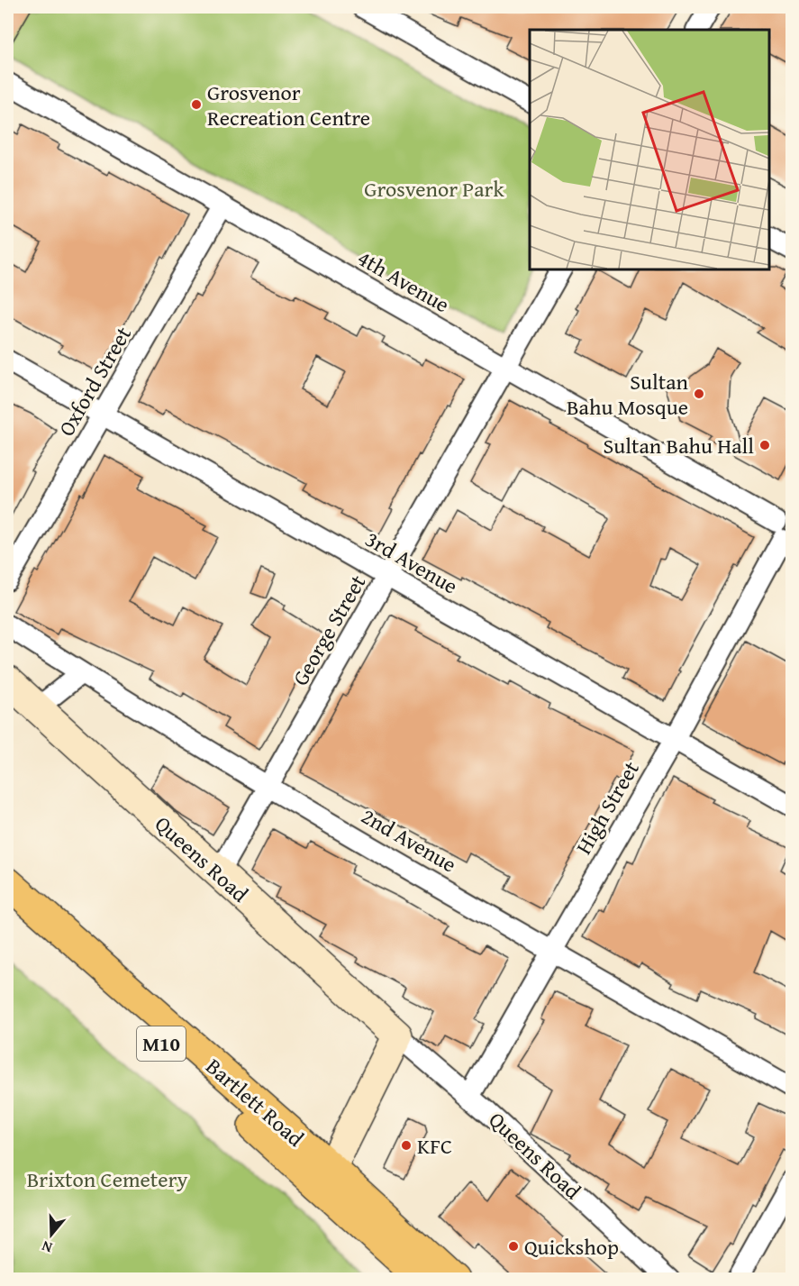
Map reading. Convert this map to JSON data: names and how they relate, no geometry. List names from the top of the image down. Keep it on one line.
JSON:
{"streets":{"main road":["Queens Road","M10","Bartlett Road"],"street":["4th Avenue","Oxford Street","3rd Avenue","George Street","High Street","2nd Avenue"]},"crossings":[["4th Avenue","Oxford Street"],["4th Avenue","George Street"],["4th Avenue","High Street"],["Oxford Street","3rd Avenue"],["3rd Avenue","George Street"],["3rd Avenue","High Street"],["George Street","2nd Avenue"],["George Street","Queens Road"],["High Street","2nd Avenue"],["High Street","Queens Road"]],"parks":["Grosvenor Park","Brixton Cemetery"],"places":["Grosvenor Recreation Centre","Sultan Bahu Mosque","Sultan Bahu Hall","KFC","Quickshop"],"north":"bottom"}
